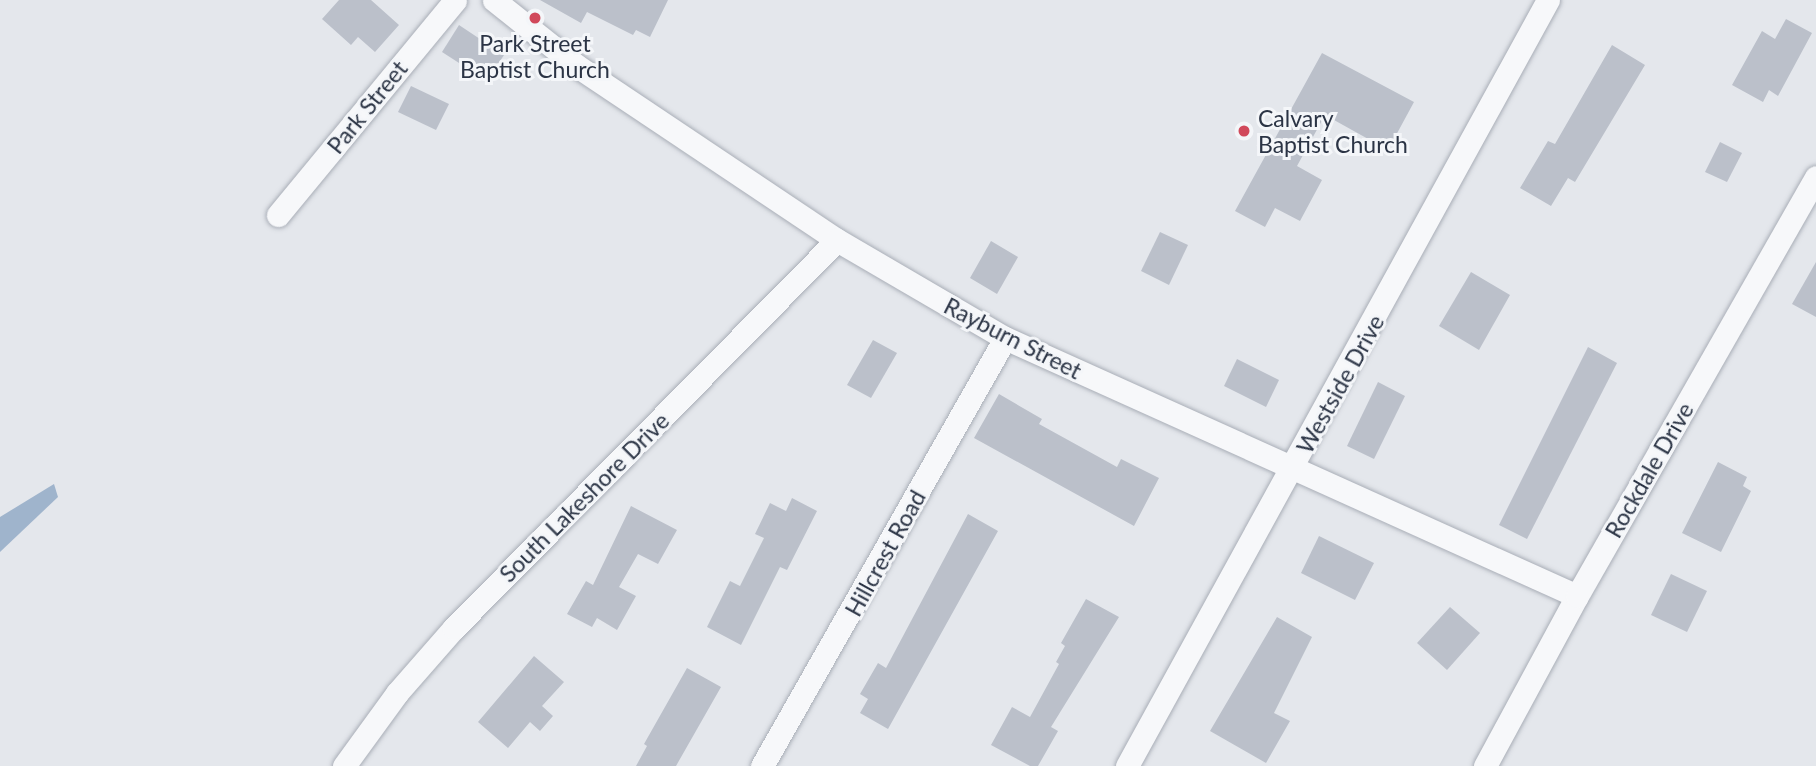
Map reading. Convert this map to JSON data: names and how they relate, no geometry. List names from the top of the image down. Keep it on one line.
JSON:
{"streets":{"street":["Park Street","Rayburn Street","Westside Drive","Rockdale Drive","South Lakeshore Drive","Hillcrest Road"]},"crossings":[["Rayburn Street","Westside Drive"],["Rayburn Street","Rockdale Drive"],["Rayburn Street","South Lakeshore Drive"],["Rayburn Street","Hillcrest Road"]],"places":["Park Street Baptist Church","Calvary Baptist Church"]}
